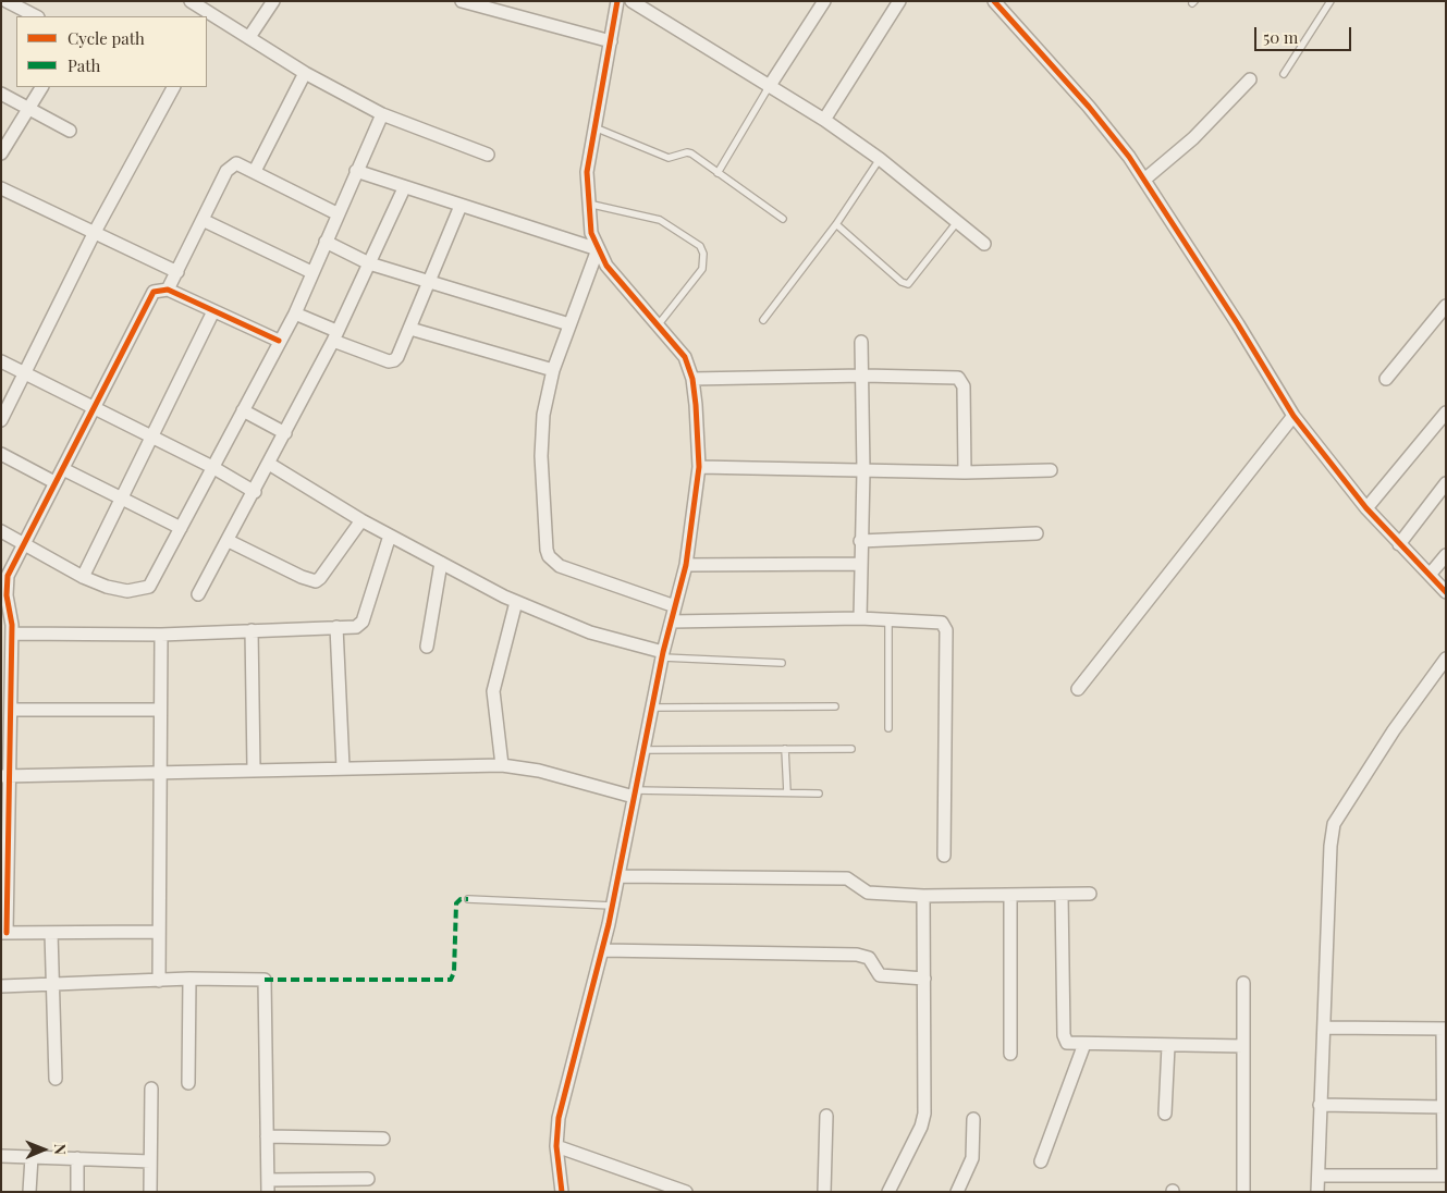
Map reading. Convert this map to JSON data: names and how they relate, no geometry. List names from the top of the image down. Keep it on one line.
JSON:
{"legend":["Cycle path","Path"],"scale_bar":"50 m","north":"right"}
